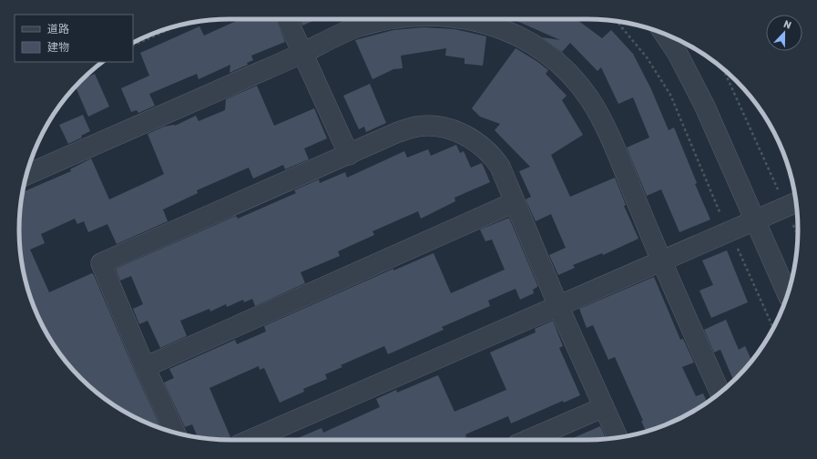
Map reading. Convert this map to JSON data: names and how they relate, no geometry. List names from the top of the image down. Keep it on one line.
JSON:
{"legend":["道路","建物"],"north":"top"}
